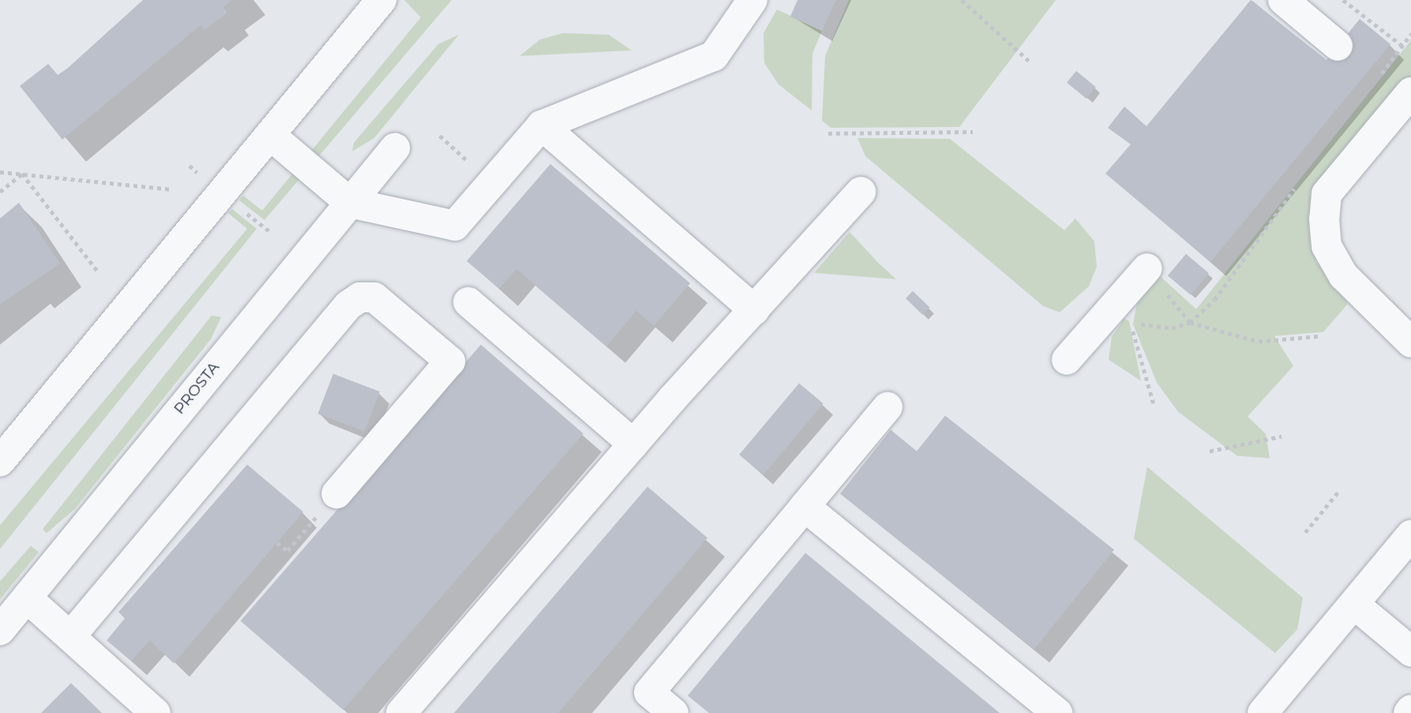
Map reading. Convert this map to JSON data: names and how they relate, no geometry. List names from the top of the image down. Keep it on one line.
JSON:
{"streets":{"street":["PROSTA"]}}
